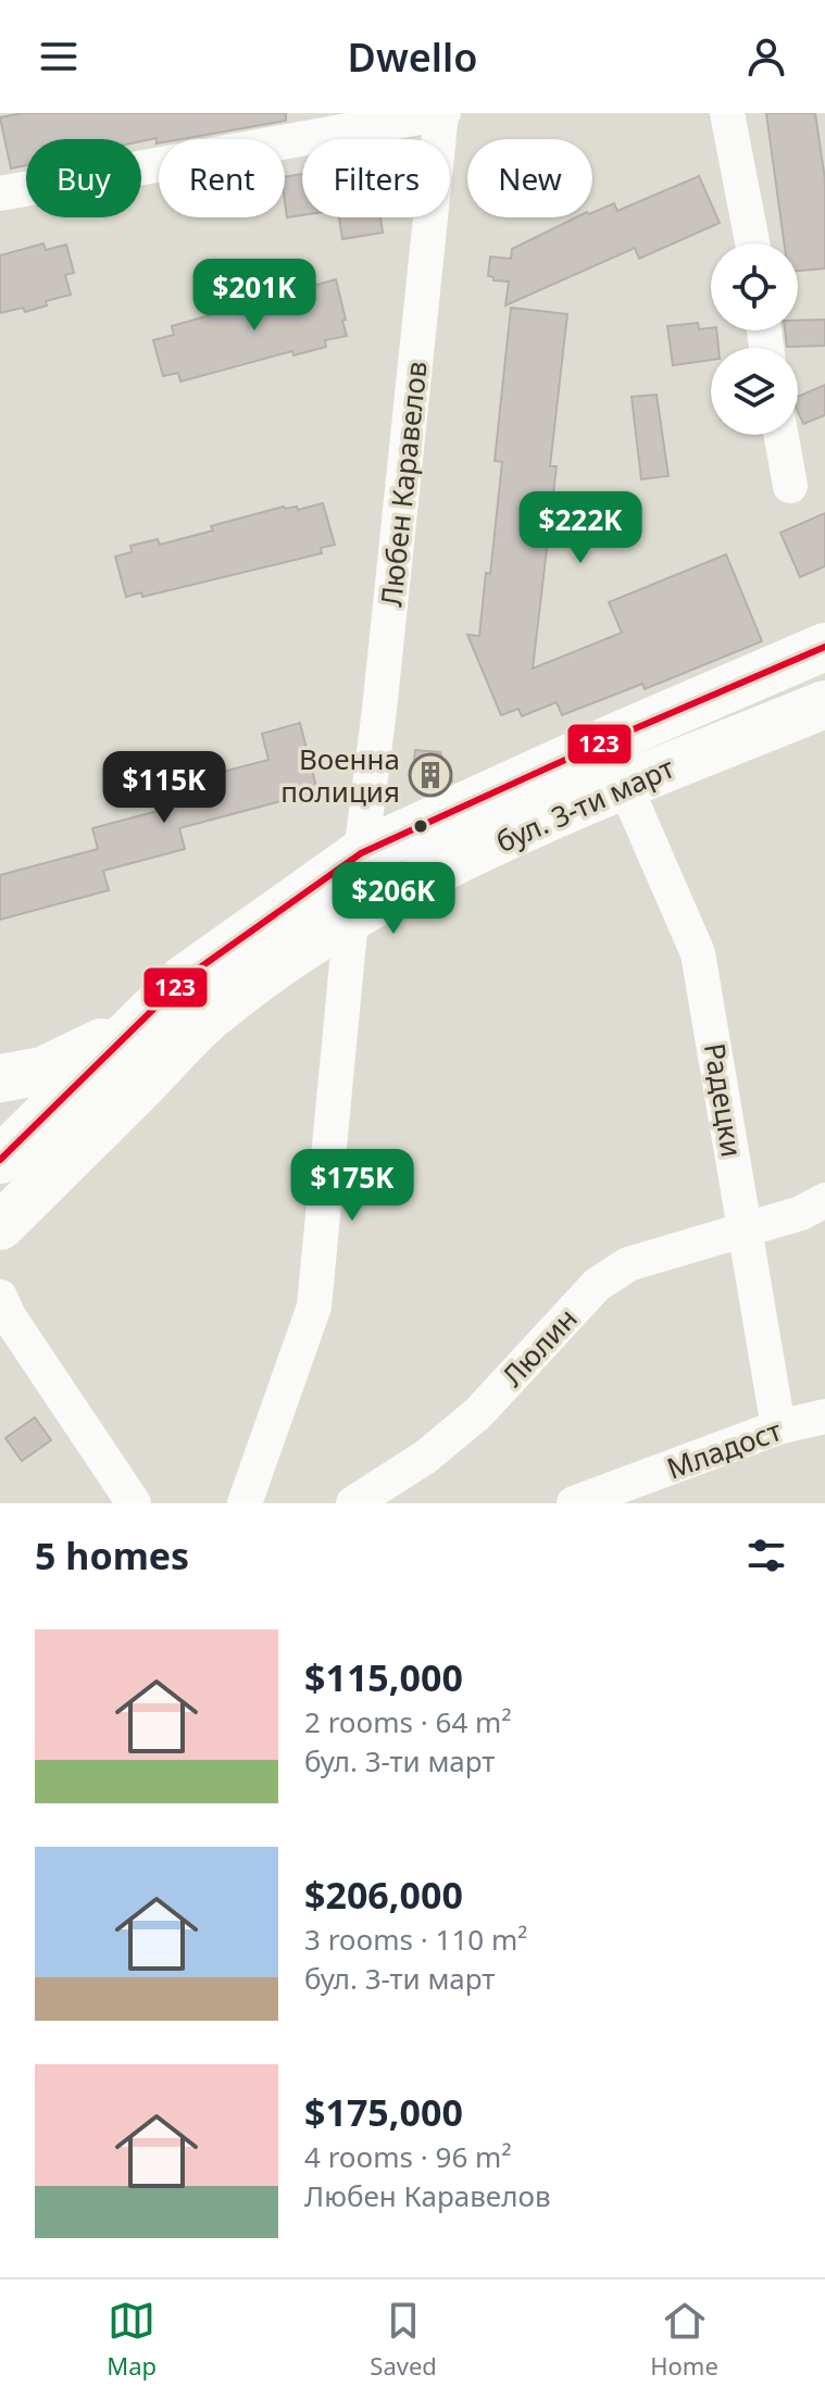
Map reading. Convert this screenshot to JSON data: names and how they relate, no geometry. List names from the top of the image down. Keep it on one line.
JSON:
{"streets":{"main road":["бул. 3-ти март"],"street":["Любен Каравелов","Радецки","Люлин","Младост"]},"crossings":[["бул. 3-ти март","Радецки"],["Радецки","Люлин"],["Радецки","Младост"]],"places":{"building":["Военна полиция"]},"lines":["transit line 123"],"page":{"header":"Dwello","chip":["Buy","Rent","Filters","New"],"price":["$201K","$222K","$115K","$206K","$175K"],"heading":"5 homes","list":[{"name":"$115,000","note":"2 rooms · 64 m² · бул. 3-ти март"},{"name":"$206,000","note":"3 rooms · 110 m² · бул. 3-ти март"},{"name":"$175,000","note":"4 rooms · 96 m² · Любен Каравелов"}],"tabs":["Map","Saved","Home"]}}
